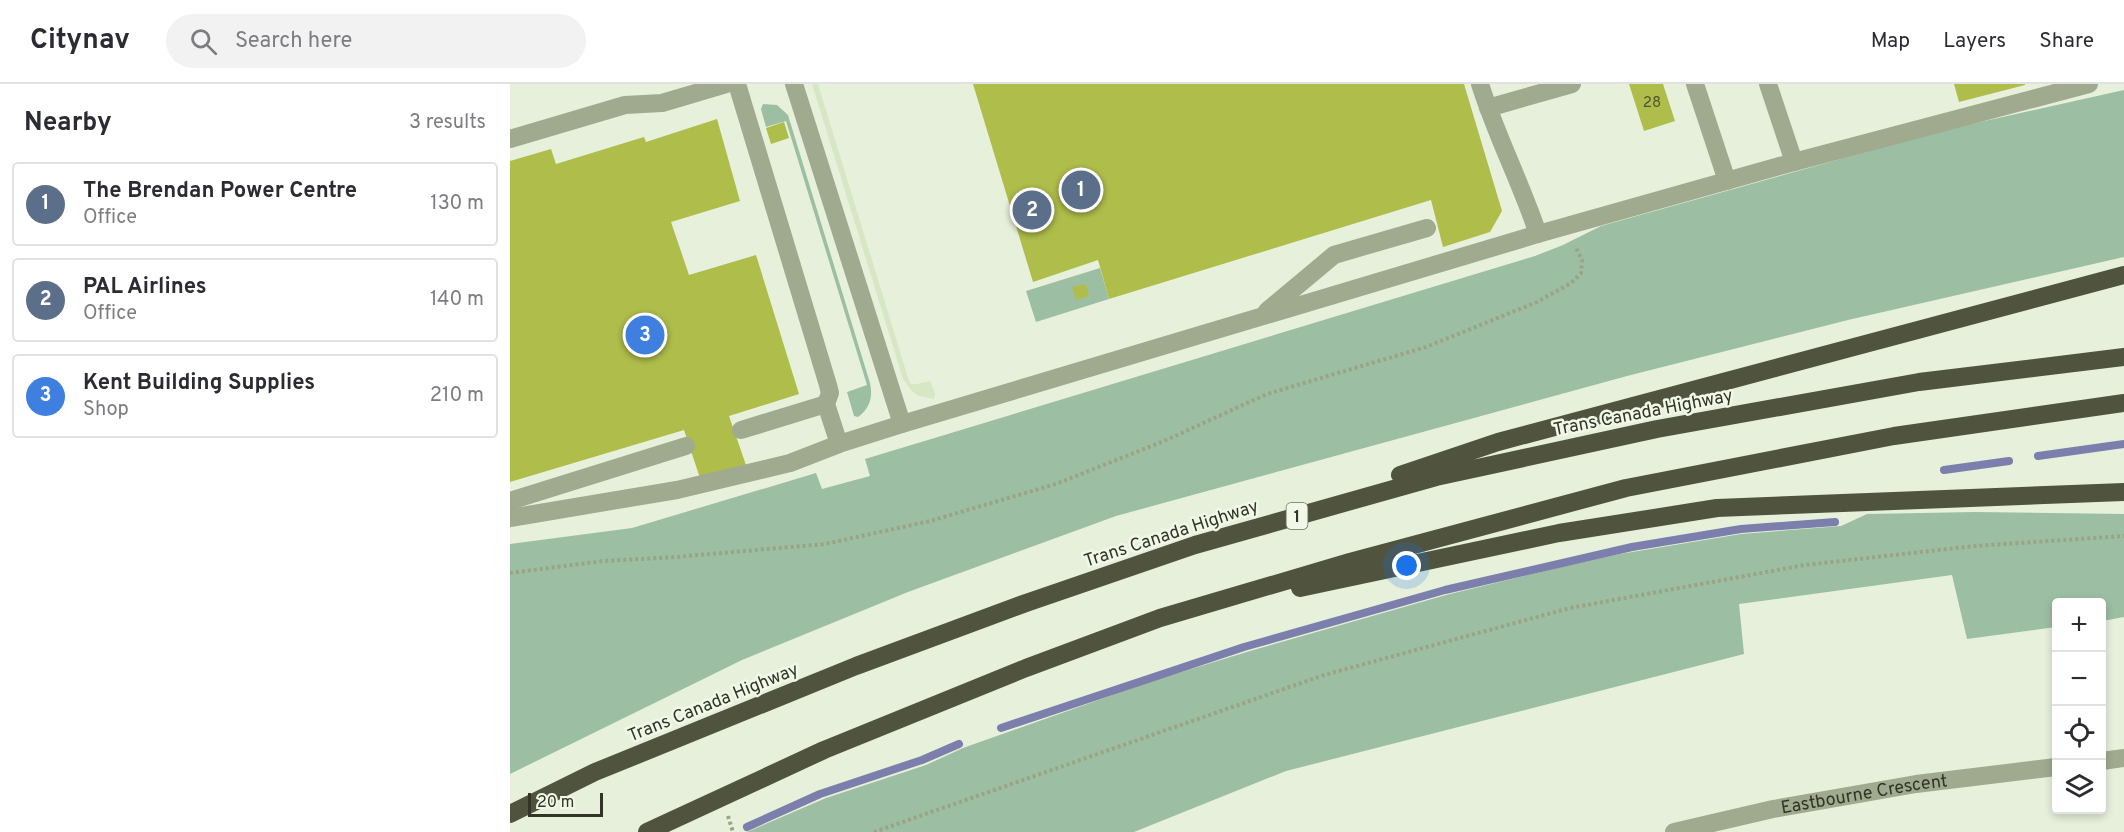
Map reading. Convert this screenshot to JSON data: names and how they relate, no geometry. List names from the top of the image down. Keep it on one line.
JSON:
{"streets":{"highway":["Trans Canada Highway","1"],"street":["Eastbourne Crescent"]},"house_numbers":["28"],"scale_bar":"20 m","page":{"header":"Citynav","search":"Search here","nav":["Map","Layers","Share"],"heading":["Nearby","3 results"],"list":[{"mark":"1","name":"The Brendan Power Centre","note":"Office","value":"130 m"},{"mark":"2","name":"PAL Airlines","note":"Office","value":"140 m"},{"mark":"3","name":"Kent Building Supplies","note":"Shop","value":"210 m"}],"pins":["1","2","3"],"map_buttons":["+","−"],"scale":"20 m"}}
